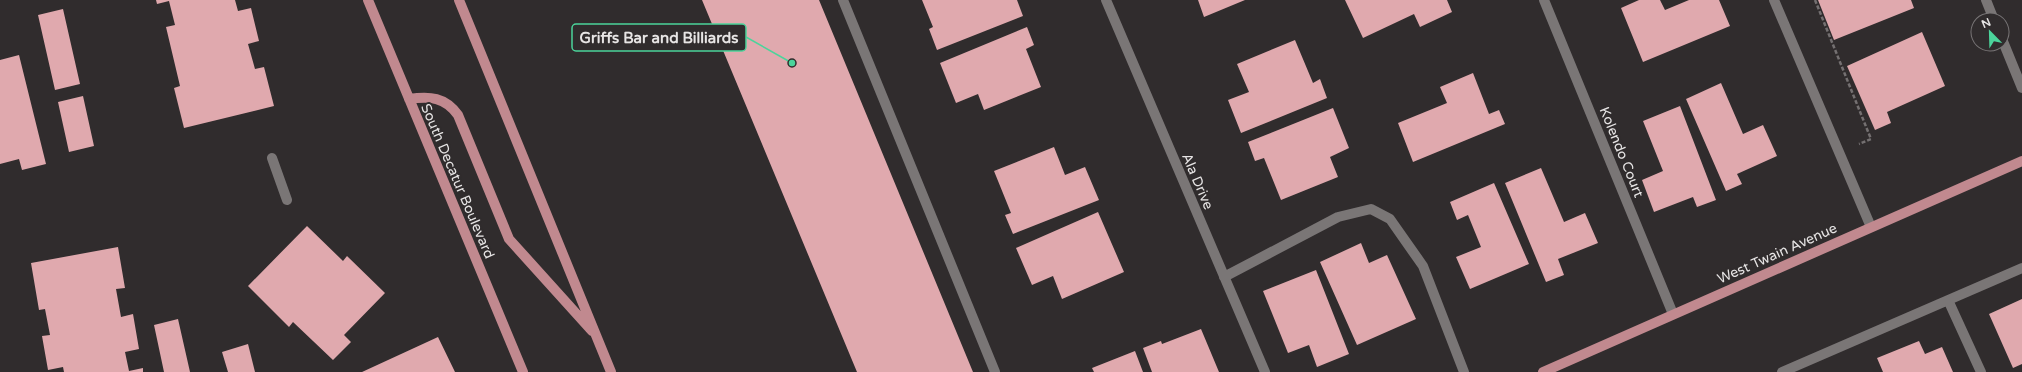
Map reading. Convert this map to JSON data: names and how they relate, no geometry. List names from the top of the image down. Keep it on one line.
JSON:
{"streets":{"main road":["South Decatur Boulevard","West Twain Avenue"],"street":["Kolendo Court","Ala Drive"]},"crossings":[["Kolendo Court","West Twain Avenue"]],"places":["Griffs Bar and Billiards"],"north":"top left"}
